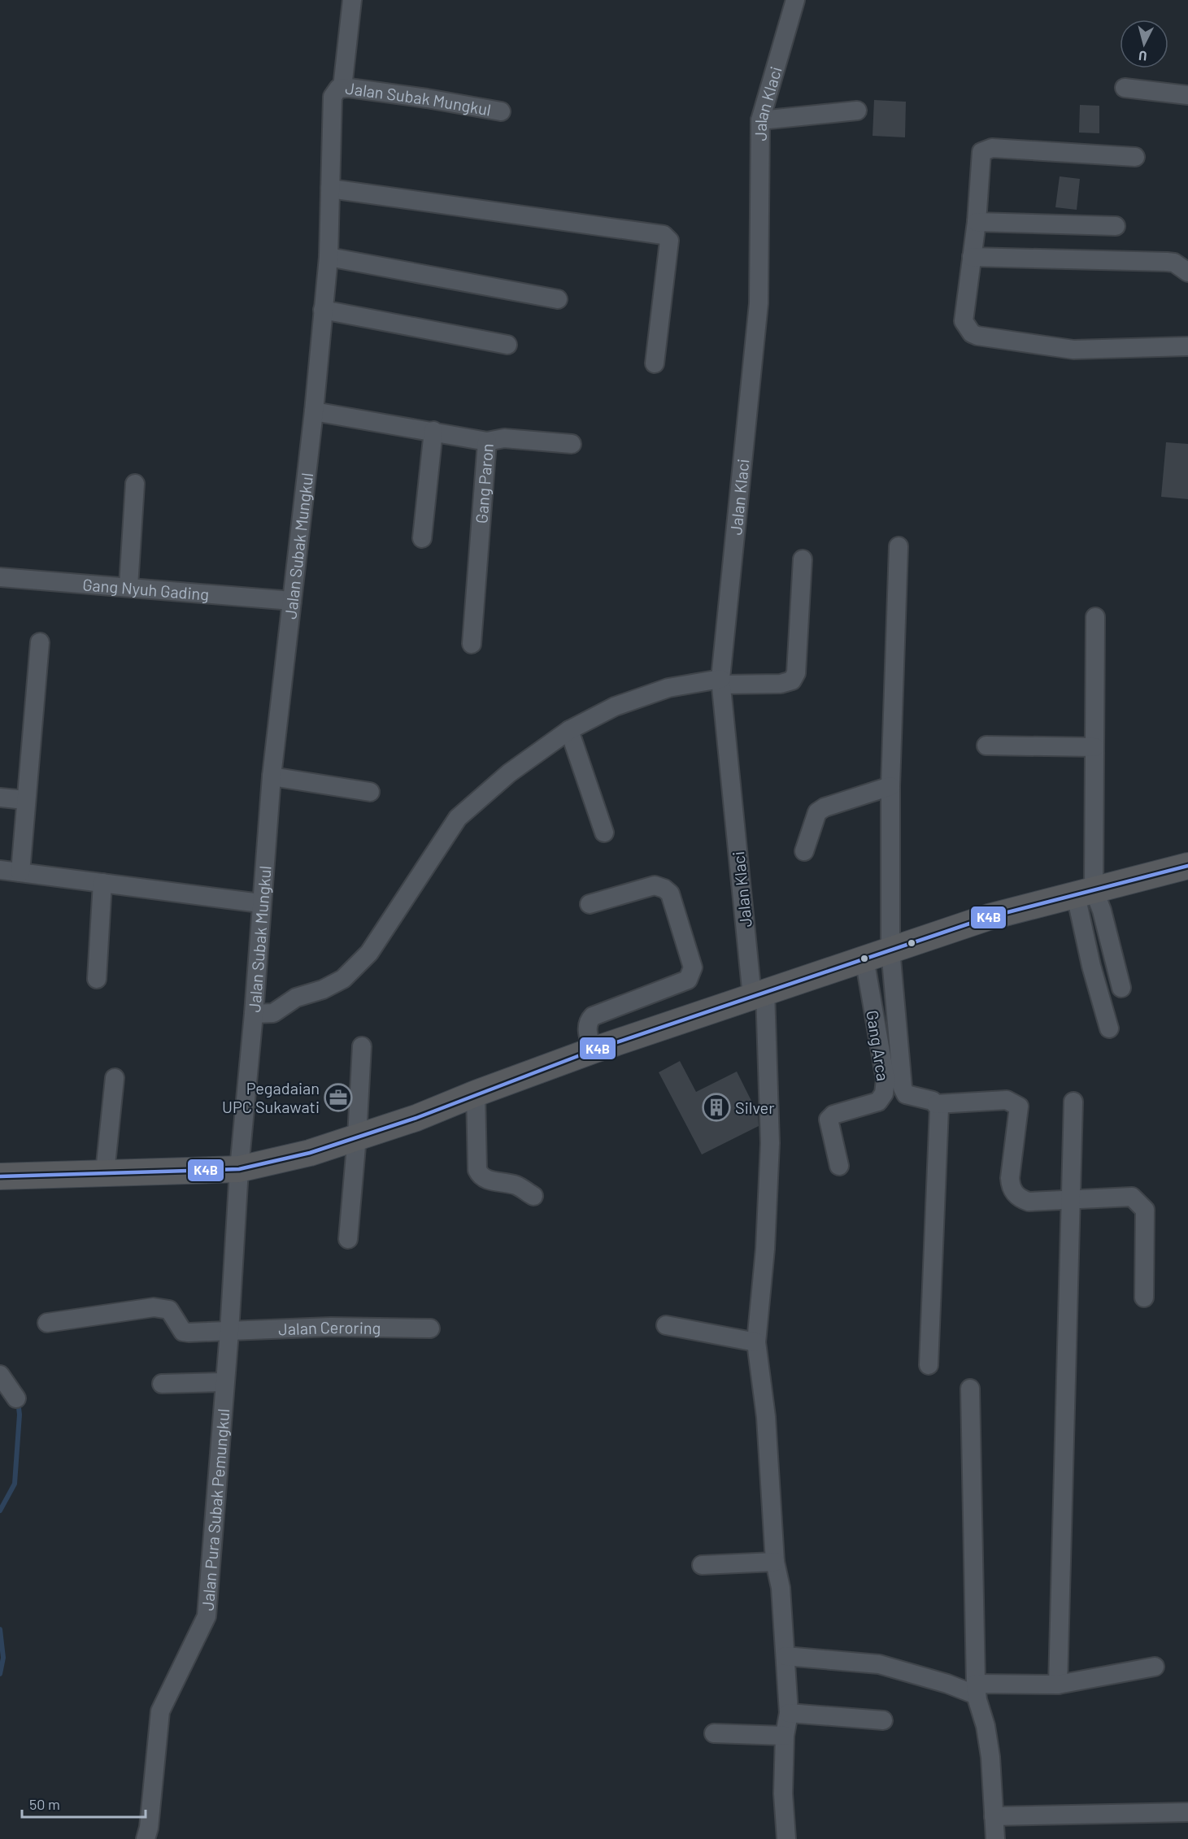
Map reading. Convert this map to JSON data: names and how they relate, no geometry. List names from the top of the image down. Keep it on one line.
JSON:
{"streets":{"street":["Jalan Subak Mungkul","Jalan Klaci","Gang Paron","Gang Nyuh Gading","Gang Arca","Jalan Ceroring","Jalan Pura Subak Pemungkul"]},"crossings":[["Jalan Subak Mungkul","Gang Paron"],["Jalan Subak Mungkul","Gang Nyuh Gading"],["Jalan Subak Mungkul","Jalan Pura Subak Pemungkul"],["Jalan Ceroring","Jalan Pura Subak Pemungkul"]],"places":{"office":["Pegadaian UPC Sukawati"],"building":["Silver"]},"lines":["transit line K4B"],"scale_bar":"50 m","north":"bottom"}
